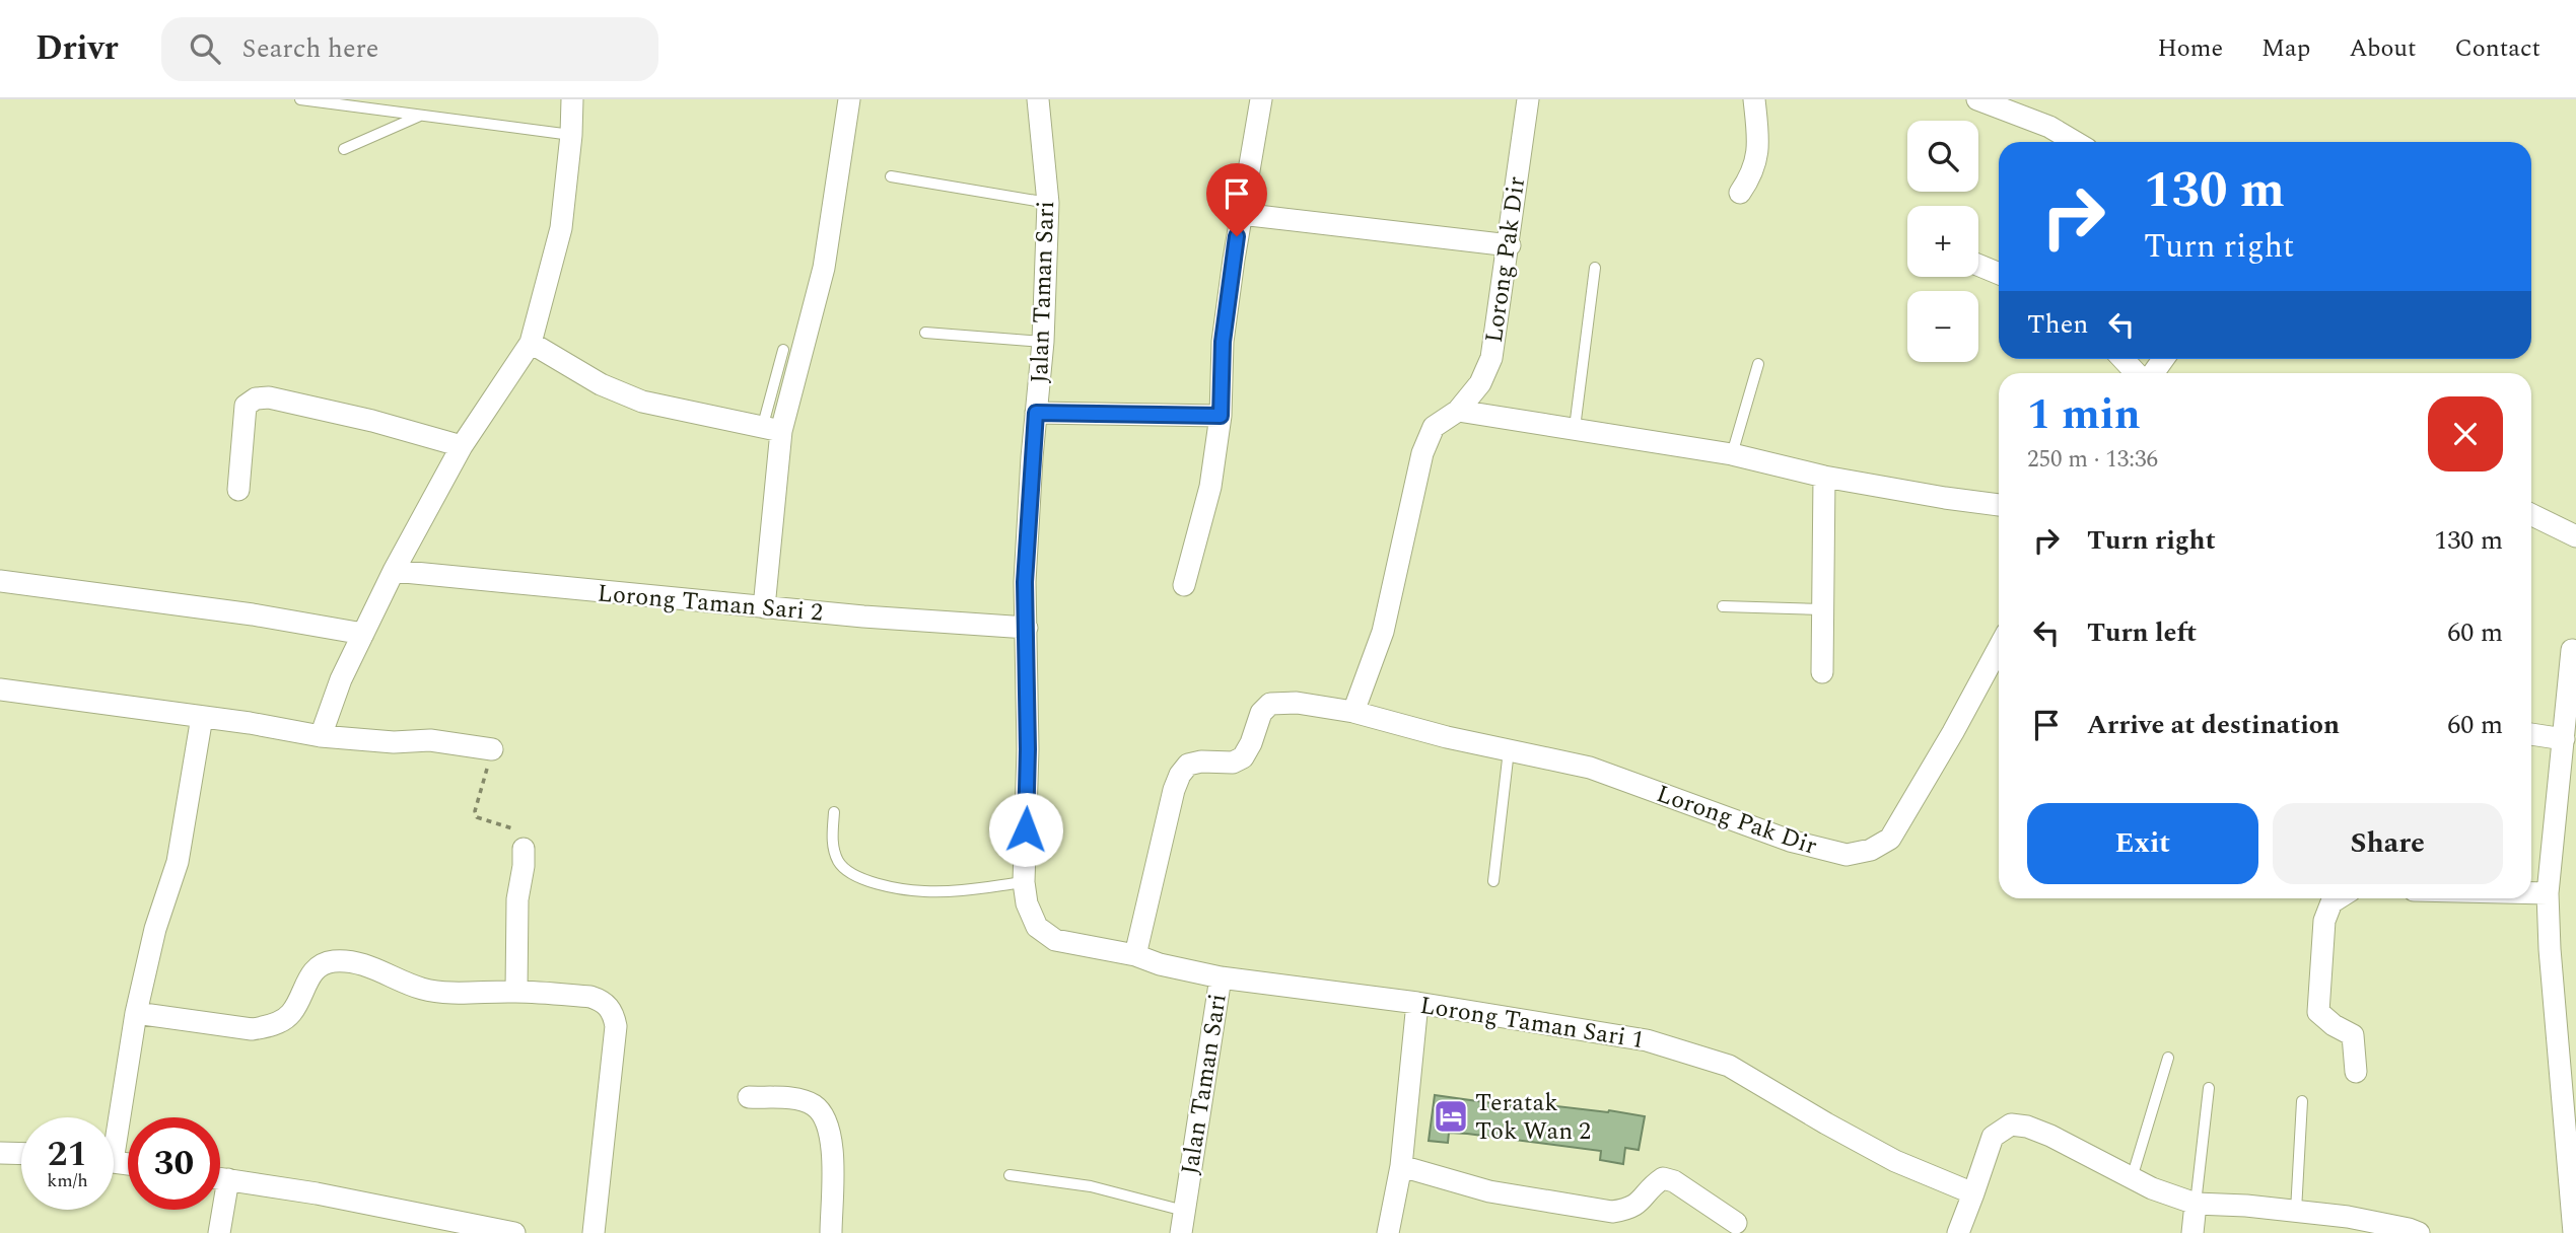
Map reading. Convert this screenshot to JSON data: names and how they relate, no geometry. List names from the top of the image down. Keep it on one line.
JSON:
{"streets":{"street":["Lorong Pak Dir","Jalan Taman Sari","Lorong Taman Sari 2","Lorong Taman Sari 1"]},"crossings":[["Lorong Pak Dir","Jalan Taman Sari"],["Jalan Taman Sari","Lorong Taman Sari 2"],["Jalan Taman Sari","Lorong Taman Sari 1"]],"places":{"hotel":["Teratak Tok Wan 2"]},"page":{"header":"Drivr","search":"Search here","nav":["Home","Map","About","Contact"],"map_buttons":["+","−"],"turn":["130 m","Turn right"],"then":"Then","heading":["1 min","250 m · 13:36"],"list":[{"name":"Turn right","value":"130 m"},{"name":"Turn left","value":"60 m"},{"name":"Arrive at destination","value":"60 m"}],"buttons":["Exit","Share"],"speed":"21 km/h","limit":"30"}}
